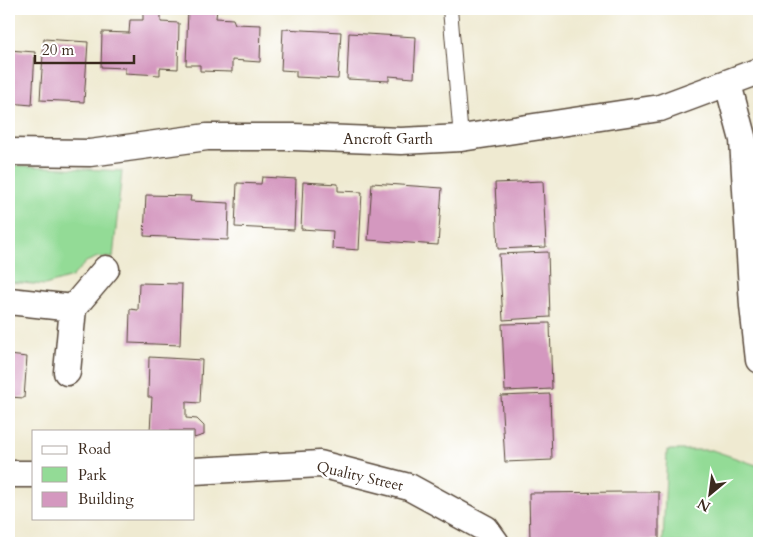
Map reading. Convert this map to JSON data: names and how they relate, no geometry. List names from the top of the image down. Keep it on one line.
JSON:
{"streets":{"street":["Ancroft Garth","Quality Street"]},"legend":["Road","Park","Building"],"scale_bar":"20 m","north":"bottom left"}
